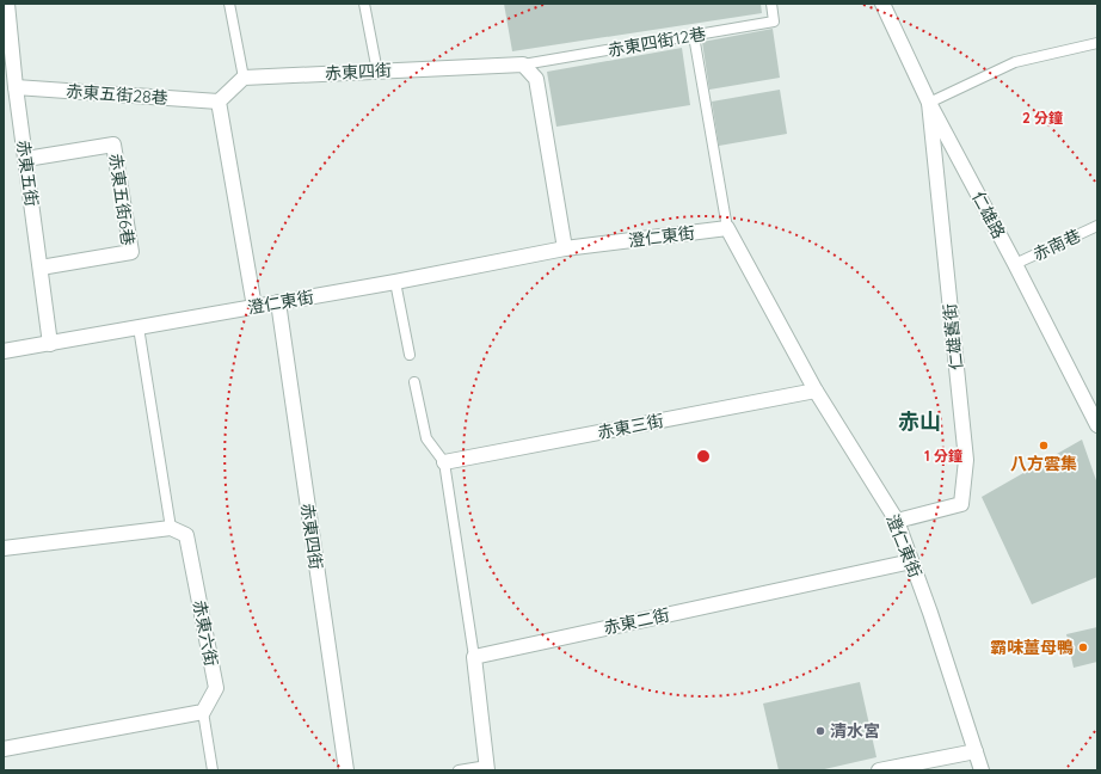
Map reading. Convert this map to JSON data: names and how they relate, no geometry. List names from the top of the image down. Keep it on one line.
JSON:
{"streets":{"street":["赤東四街","赤東五街28巷","赤東五街","赤東五街6巷","仁雄路","澄仁東街","仁雄舊街","赤東三街","赤東二街","赤東六街"],"lane":["赤東四街12巷","赤南巷"]},"crossings":[["赤東四街12巷","赤東四街"],["赤東四街","澄仁東街"],["赤東五街28巷","赤東五街"],["赤東五街","赤東五街6巷"],["赤東五街","澄仁東街"],["仁雄路","赤南巷"],["仁雄路","仁雄舊街"],["澄仁東街","仁雄舊街"],["澄仁東街","赤東三街"],["澄仁東街","赤東二街"]],"districts":["赤山"],"places":["八方雲集","霸味薑母鴨","清水宮"],"rings":["2 分鐘","1 分鐘"]}
